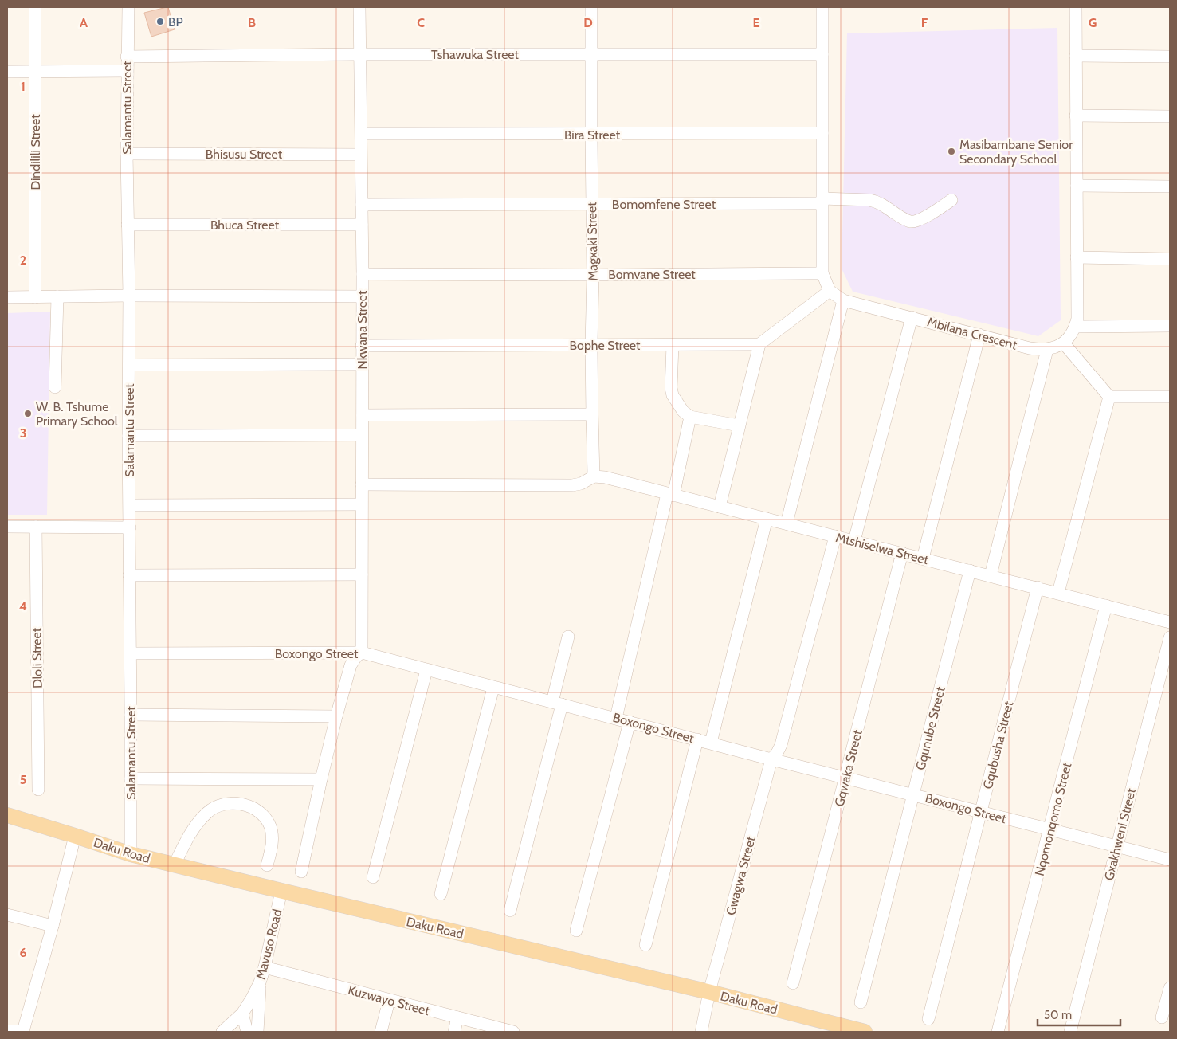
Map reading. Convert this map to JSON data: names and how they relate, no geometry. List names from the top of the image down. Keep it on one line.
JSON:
{"streets":{"main road":["Daku Road"],"street":["Tshawuka Street","Salamantu Street","Bira Street","Dindilili Street","Bhisusu Street","Bomomfene Street","Bhuca Street","Magxaki Street","Bomvane Street","Nkwana Street","Mbilana Crescent","Bophe Street","Mtshiselwa Street","Boxongo Street","Dloli Street","Gqunube Street","Gqubusha Street","Gqwaka Street","Nqomonqomo Street","Gxakhweni Street","Gwagwa Street","Mavuso Road","Kuzwayo Street"]},"crossings":[["Tshawuka Street","Salamantu Street"],["Tshawuka Street","Magxaki Street"],["Tshawuka Street","Nkwana Street"],["Salamantu Street","Bhisusu Street"],["Salamantu Street","Bhuca Street"],["Salamantu Street","Boxongo Street"],["Salamantu Street","Daku Road"],["Bira Street","Magxaki Street"],["Bira Street","Nkwana Street"],["Bhisusu Street","Nkwana Street"],["Bomomfene Street","Magxaki Street"],["Bomomfene Street","Nkwana Street"],["Bhuca Street","Nkwana Street"],["Magxaki Street","Bomvane Street"],["Magxaki Street","Bophe Street"],["Magxaki Street","Mtshiselwa Street"],["Bomvane Street","Nkwana Street"],["Nkwana Street","Bophe Street"],["Nkwana Street","Boxongo Street"],["Mtshiselwa Street","Gqunube Street"],["Mtshiselwa Street","Gqubusha Street"],["Mtshiselwa Street","Gqwaka Street"],["Mtshiselwa Street","Nqomonqomo Street"],["Mtshiselwa Street","Gwagwa Street"],["Boxongo Street","Gqunube Street"],["Boxongo Street","Gqubusha Street"],["Boxongo Street","Gqwaka Street"],["Boxongo Street","Nqomonqomo Street"],["Boxongo Street","Gxakhweni Street"],["Boxongo Street","Gwagwa Street"],["Daku Road","Gwagwa Street"],["Daku Road","Mavuso Road"],["Mavuso Road","Kuzwayo Street"]],"places":["BP","Masibambane Senior Secondary School","W. B. Tshume Primary School"],"scale_bar":"50 m","grid":{"columns":["A","B","C","D","E","F","G"],"rows":["1","2","3","4","5","6"]}}
